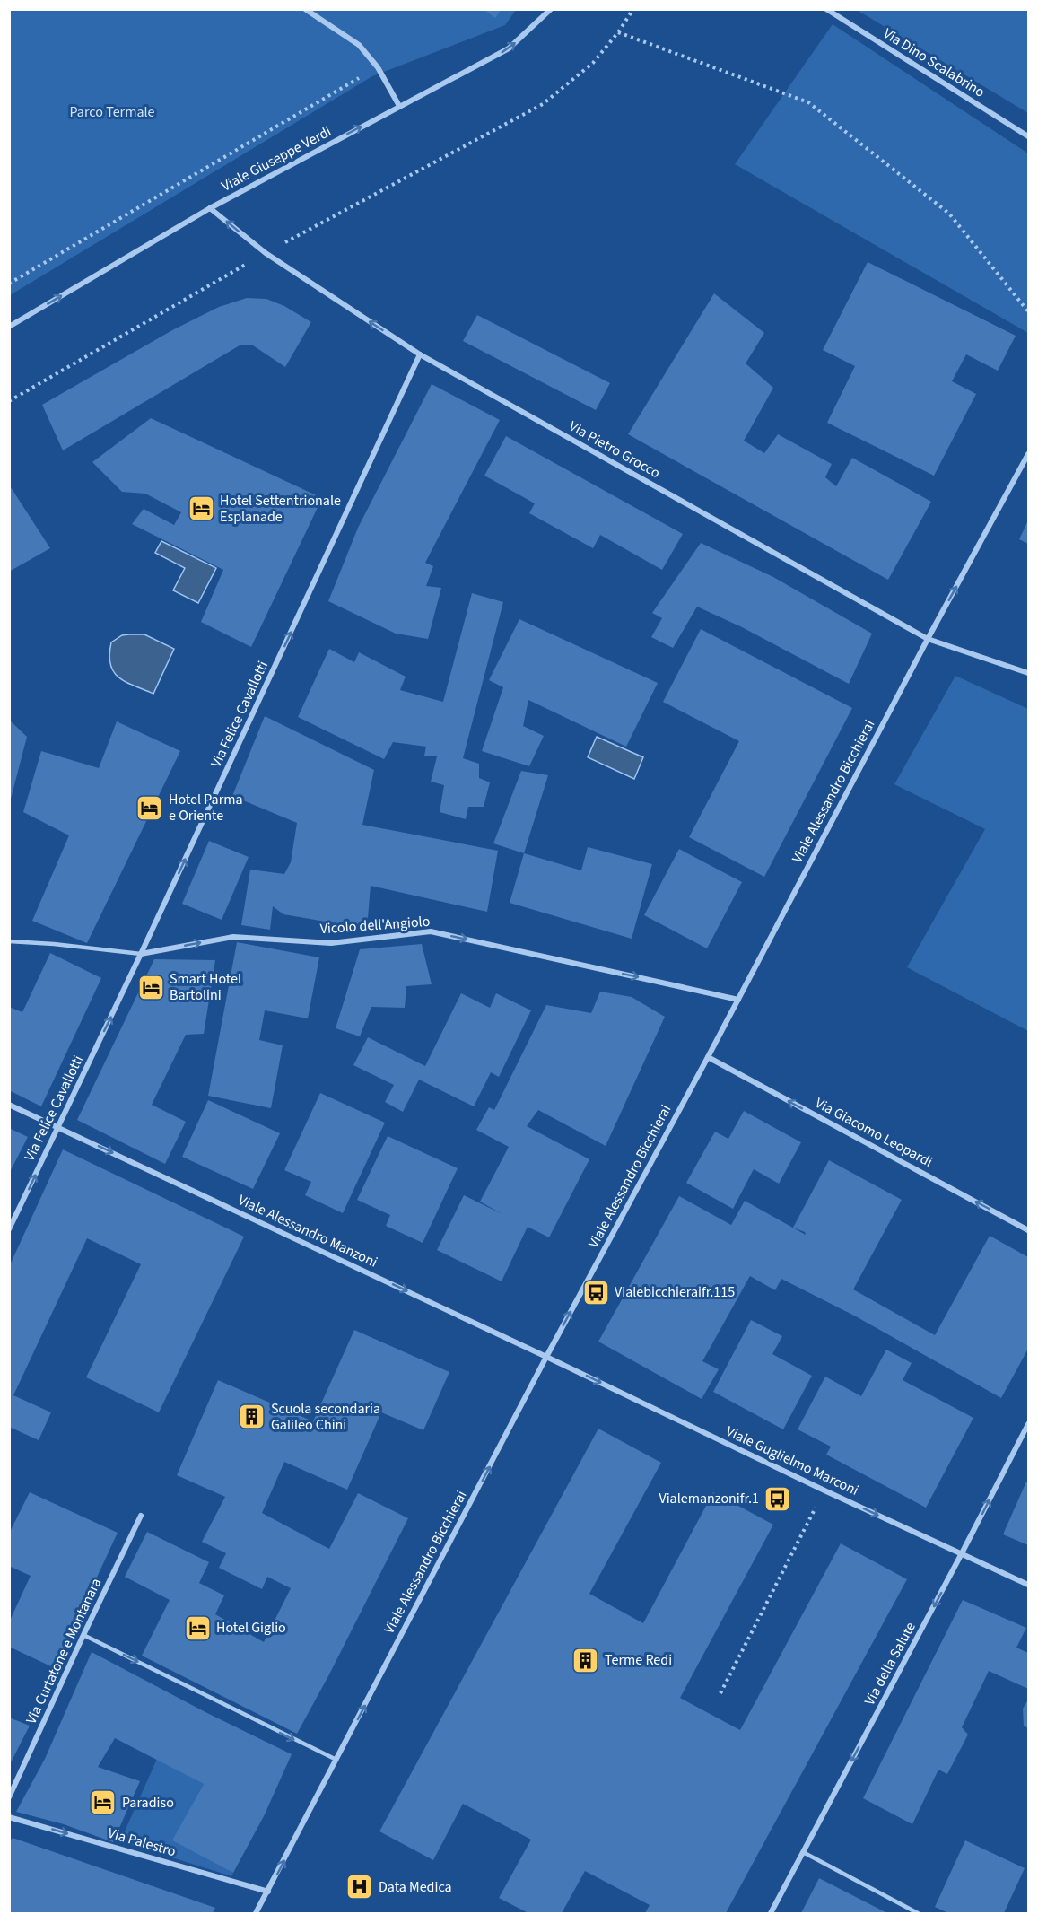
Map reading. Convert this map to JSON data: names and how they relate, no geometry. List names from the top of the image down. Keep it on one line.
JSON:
{"streets":{"street":["Via Dino Scalabrino","Viale Giuseppe Verdi","Via Pietro Grocco","Via Felice Cavallotti","Viale Alessandro Bicchierai","Vicolo dell'Angiolo","Via Giacomo Leopardi","Viale Alessandro Manzoni","Viale Guglielmo Marconi","Via Curtatone e Montanara","Via della Salute","Via Palestro"]},"crossings":[["Viale Giuseppe Verdi","Via Pietro Grocco"],["Via Pietro Grocco","Via Felice Cavallotti"],["Via Pietro Grocco","Viale Alessandro Bicchierai"],["Via Felice Cavallotti","Vicolo dell'Angiolo"],["Via Felice Cavallotti","Viale Alessandro Manzoni"],["Viale Alessandro Bicchierai","Vicolo dell'Angiolo"],["Viale Alessandro Bicchierai","Via Giacomo Leopardi"],["Viale Alessandro Bicchierai","Viale Alessandro Manzoni"],["Viale Alessandro Bicchierai","Viale Guglielmo Marconi"],["Viale Alessandro Bicchierai","Via Palestro"],["Viale Alessandro Manzoni","Viale Guglielmo Marconi"],["Viale Guglielmo Marconi","Via della Salute"]],"one_way":["Viale Giuseppe Verdi","Via Felice Cavallotti","Viale Alessandro Bicchierai","Vicolo dell'Angiolo","Via Giacomo Leopardi","Viale Alessandro Manzoni","Viale Guglielmo Marconi","Via Palestro"],"parks":["Parco Termale"],"places":{"hotel":["Hotel Settentrionale Esplanade","Hotel Parma e Oriente","Smart Hotel Bartolini","Hotel Giglio","Paradiso"],"bus stop":["Vialebicchieraifr.115","Vialemanzonifr.1"],"building":["Scuola secondaria Galileo Chini","Terme Redi"],"hospital":["Data Medica"]}}
